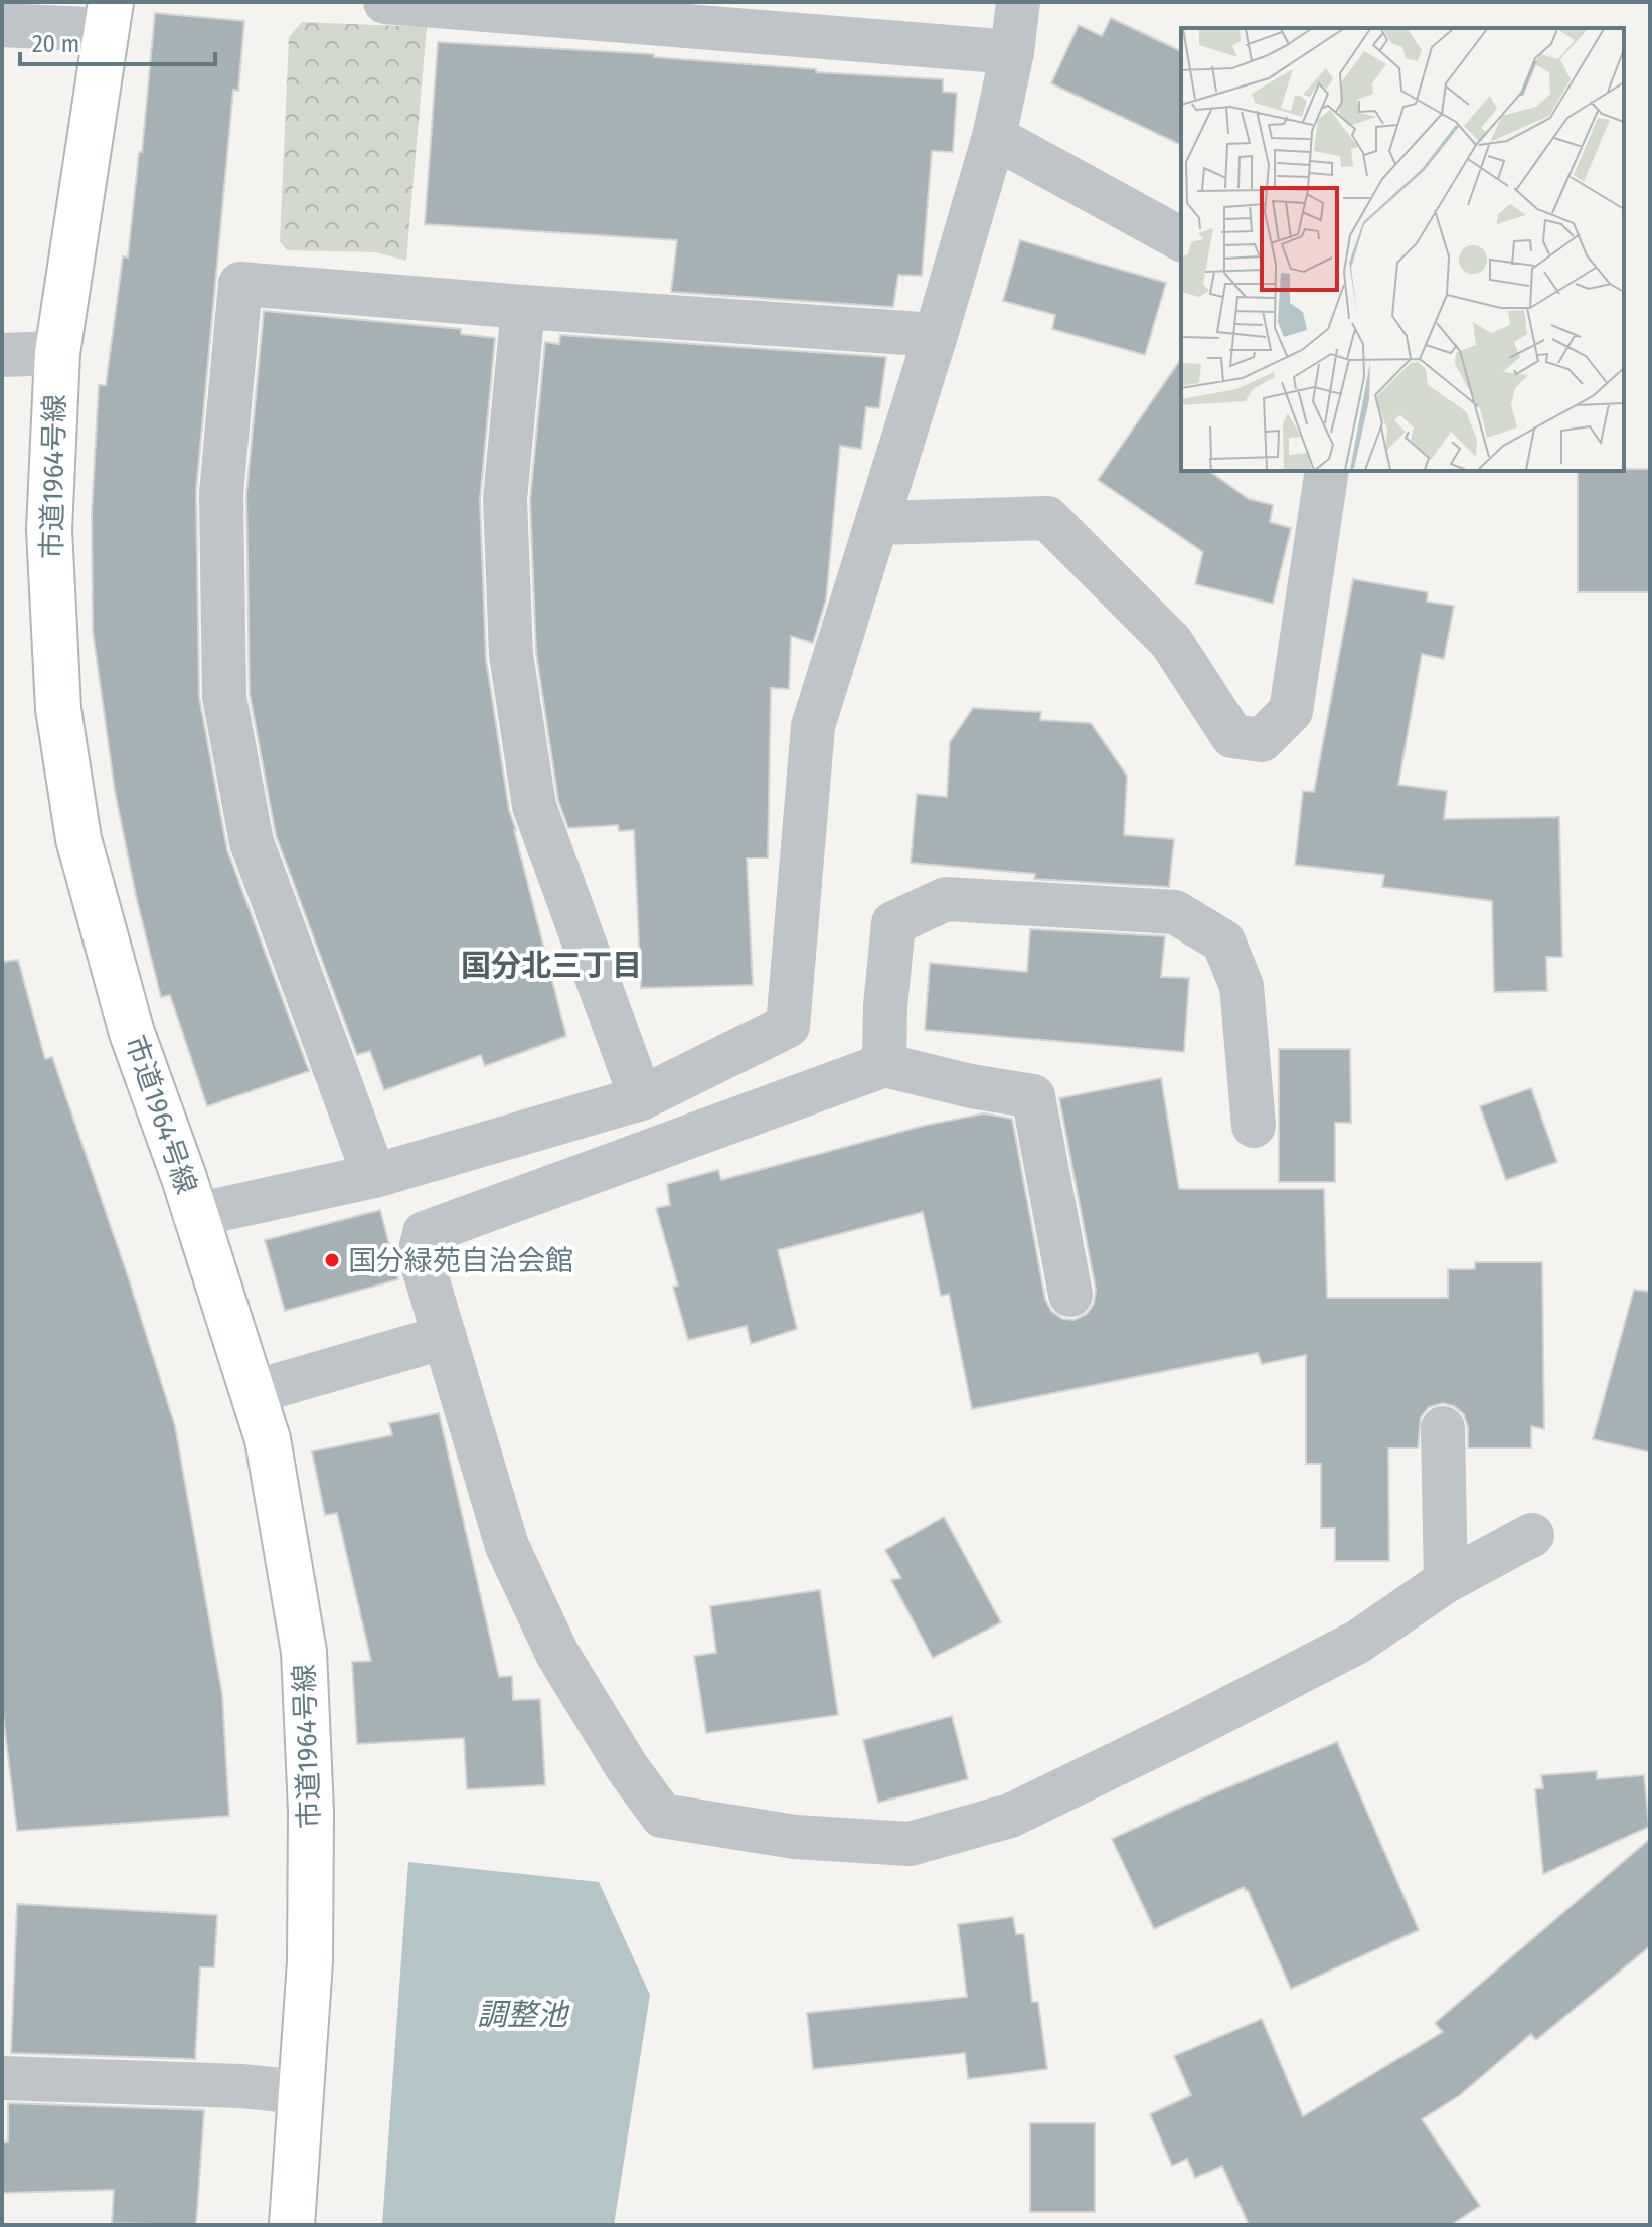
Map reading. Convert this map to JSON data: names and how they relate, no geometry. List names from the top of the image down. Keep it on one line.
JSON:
{"streets":{"street":["市道1964号線"]},"districts":["国分北三丁目"],"water":["調整池"],"places":["国分緑苑自治会館"],"scale_bar":"20 m"}
